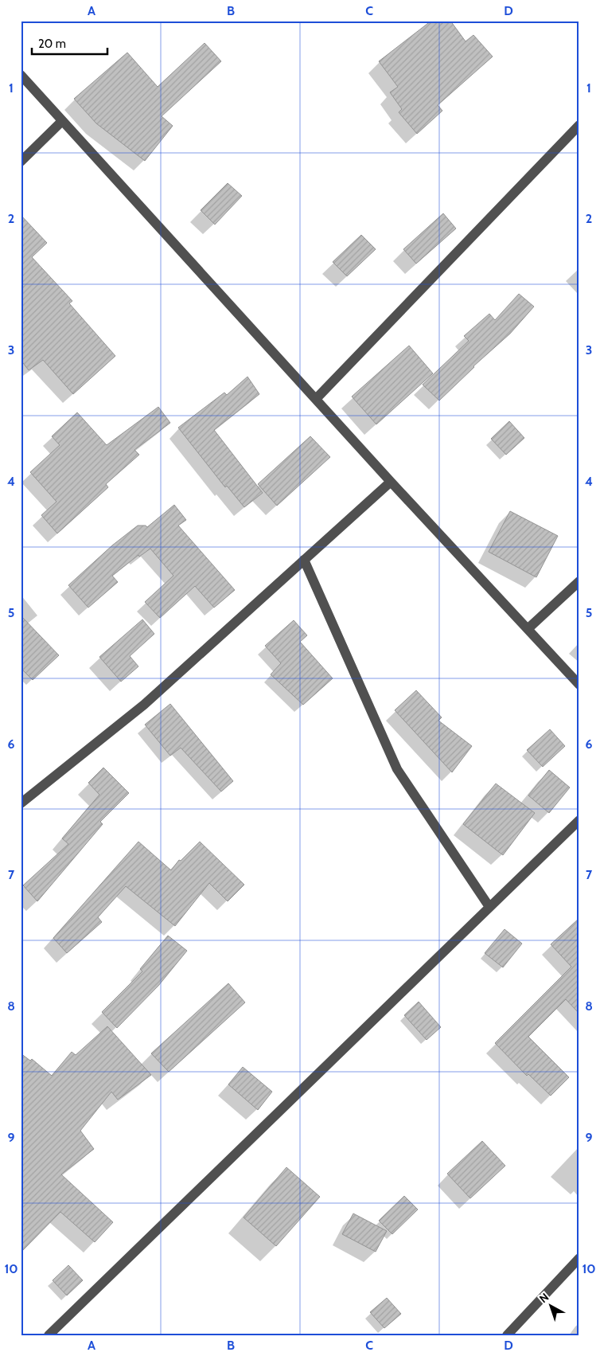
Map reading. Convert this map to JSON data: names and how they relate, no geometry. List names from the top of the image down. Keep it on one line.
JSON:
{"scale_bar":"20 m","north":"top left","grid":{"columns":["A","B","C","D"],"rows":["1","2","3","4","5","6","7","8","9","10"]}}
